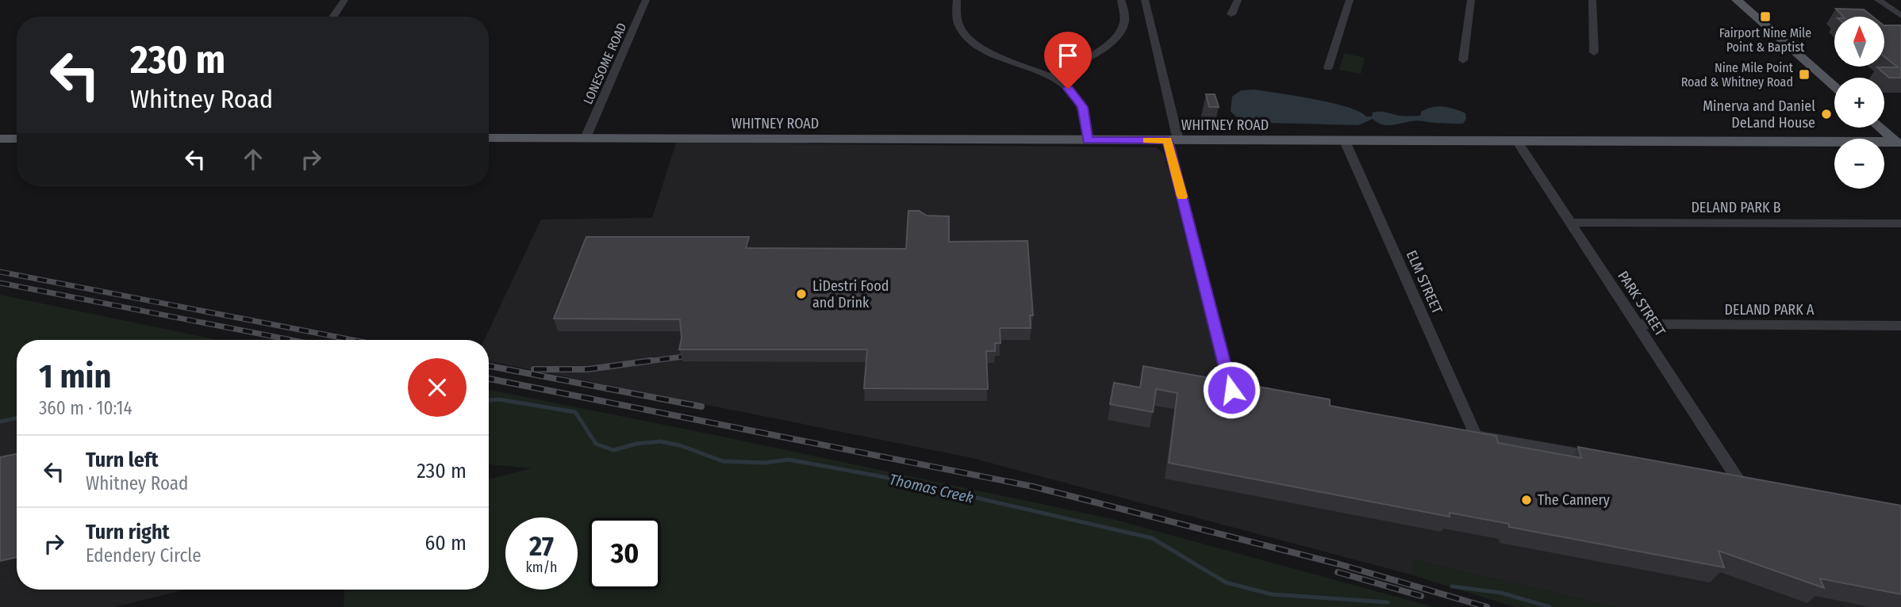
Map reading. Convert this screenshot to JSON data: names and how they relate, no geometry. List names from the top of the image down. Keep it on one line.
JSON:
{"streets":{"main road":["WHITNEY ROAD"],"street":["LONESOME ROAD","DELAND PARK B","ELM STREET","PARK STREET","DELAND PARK A"]},"crossings":[["LONESOME ROAD","WHITNEY ROAD"],["WHITNEY ROAD","ELM STREET"],["WHITNEY ROAD","PARK STREET"],["DELAND PARK B","PARK STREET"],["PARK STREET","DELAND PARK A"]],"water":["Thomas Creek"],"places":{"transit":["Fairport Nine Mile Point & Baptist","Nine Mile Point Road & Whitney Road"],"other":["Minerva and Daniel DeLand House","LiDestri Food and Drink","The Cannery"]},"north":"top","page":{"map_buttons":["+","−"],"turn":["230 m","Whitney Road"],"heading":["1 min","360 m · 10:14"],"list":[{"name":"Turn left","note":"Whitney Road","value":"230 m"},{"name":"Turn right","note":"Edendery Circle","value":"60 m"}],"speed":"27 km/h","limit":"30"}}
